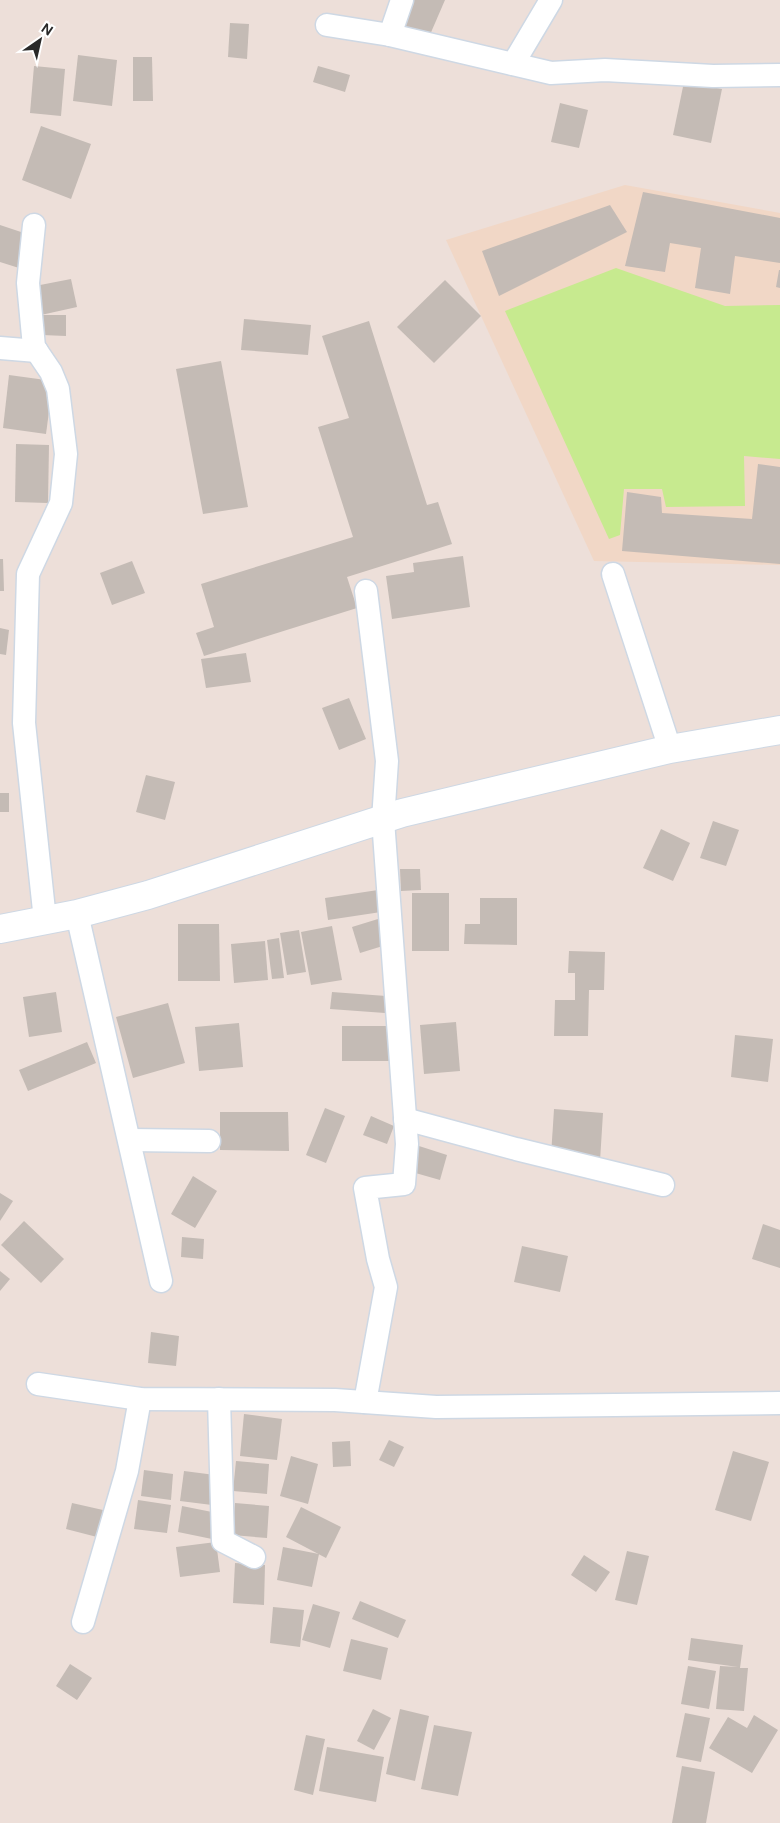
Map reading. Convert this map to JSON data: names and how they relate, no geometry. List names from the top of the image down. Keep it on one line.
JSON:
{"north":"top right"}
